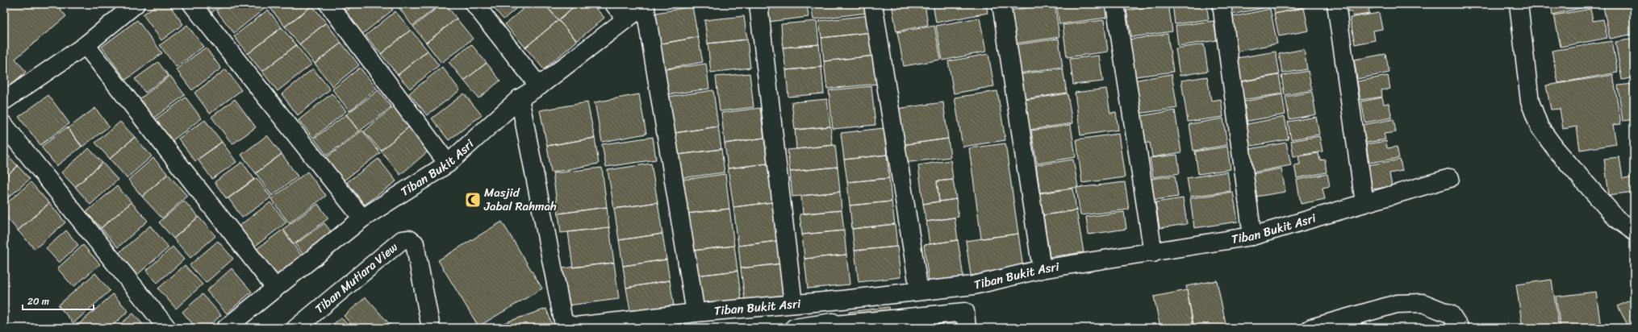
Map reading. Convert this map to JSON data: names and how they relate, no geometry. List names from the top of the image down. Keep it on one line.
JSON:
{"streets":{"street":["Tiban Bukit Asri","Tiban Mutiara View"]},"places":{"mosque":["Masjid Jabal Rahmah"]},"scale_bar":"20 m"}
